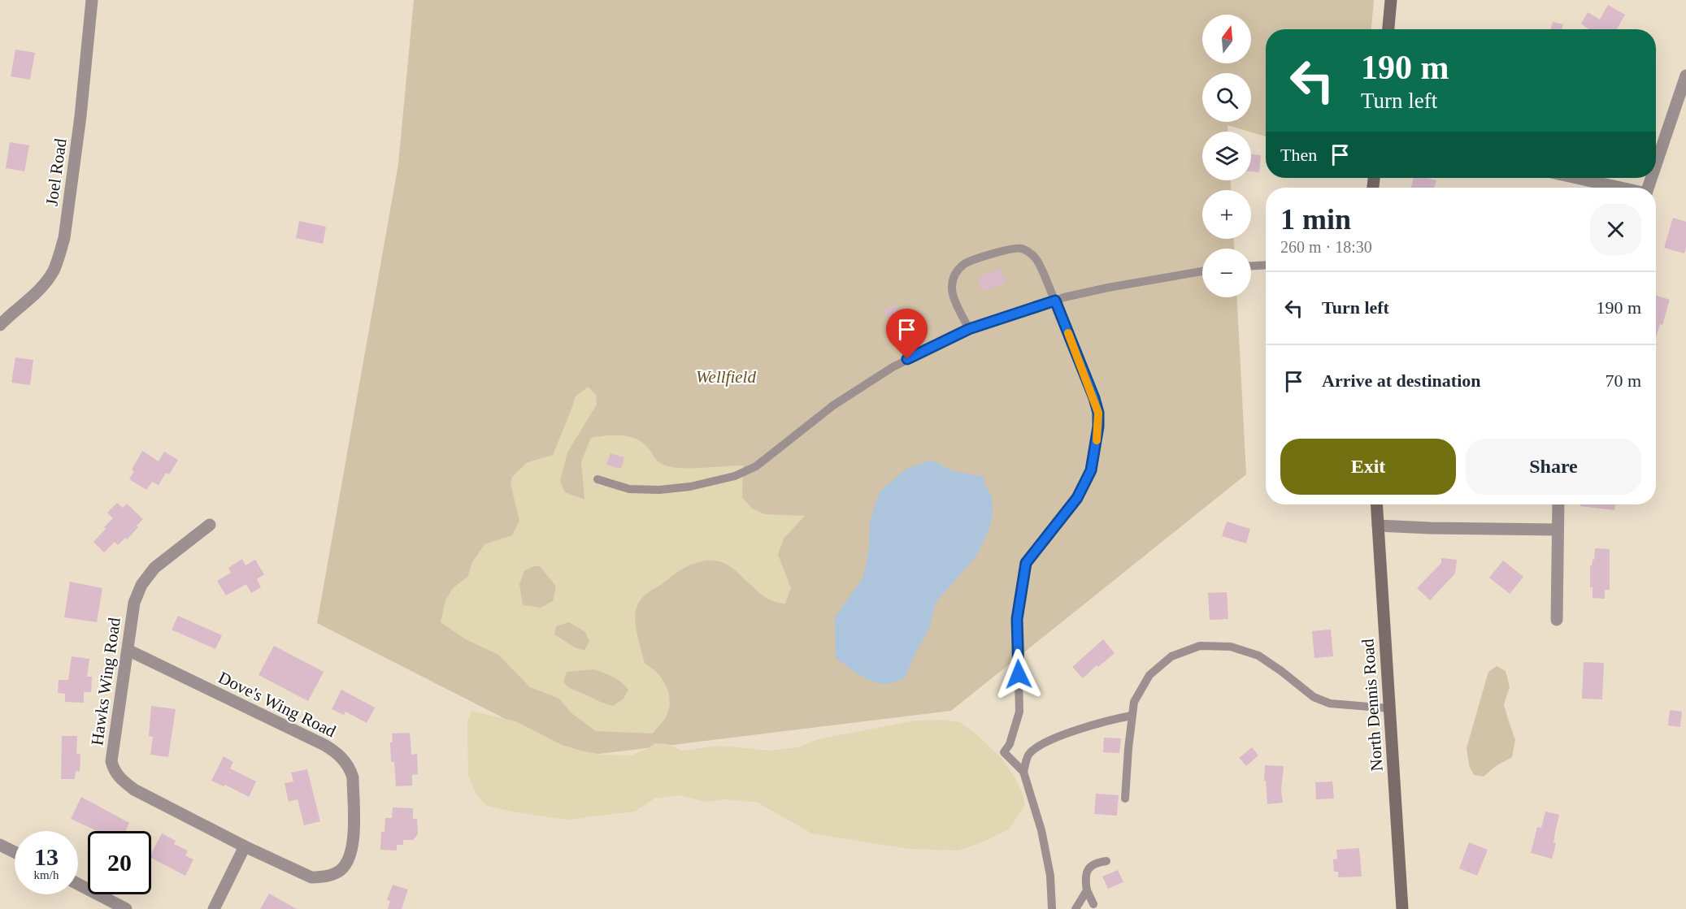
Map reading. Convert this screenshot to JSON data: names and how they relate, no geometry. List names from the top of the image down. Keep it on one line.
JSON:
{"streets":{"main road":["North Dennis Road"],"street":["Joel Road","Hawks Wing Road","Dove's Wing Road"]},"crossings":[["Hawks Wing Road","Dove's Wing Road"]],"parks":["Wellfield"],"north":"top","page":{"map_buttons":["+","−"],"turn":["190 m","Turn left"],"then":"Then","heading":["1 min","260 m · 18:30"],"list":[{"name":"Turn left","value":"190 m"},{"name":"Arrive at destination","value":"70 m"}],"buttons":["Exit","Share"],"speed":"13 km/h","limit":"20"}}
